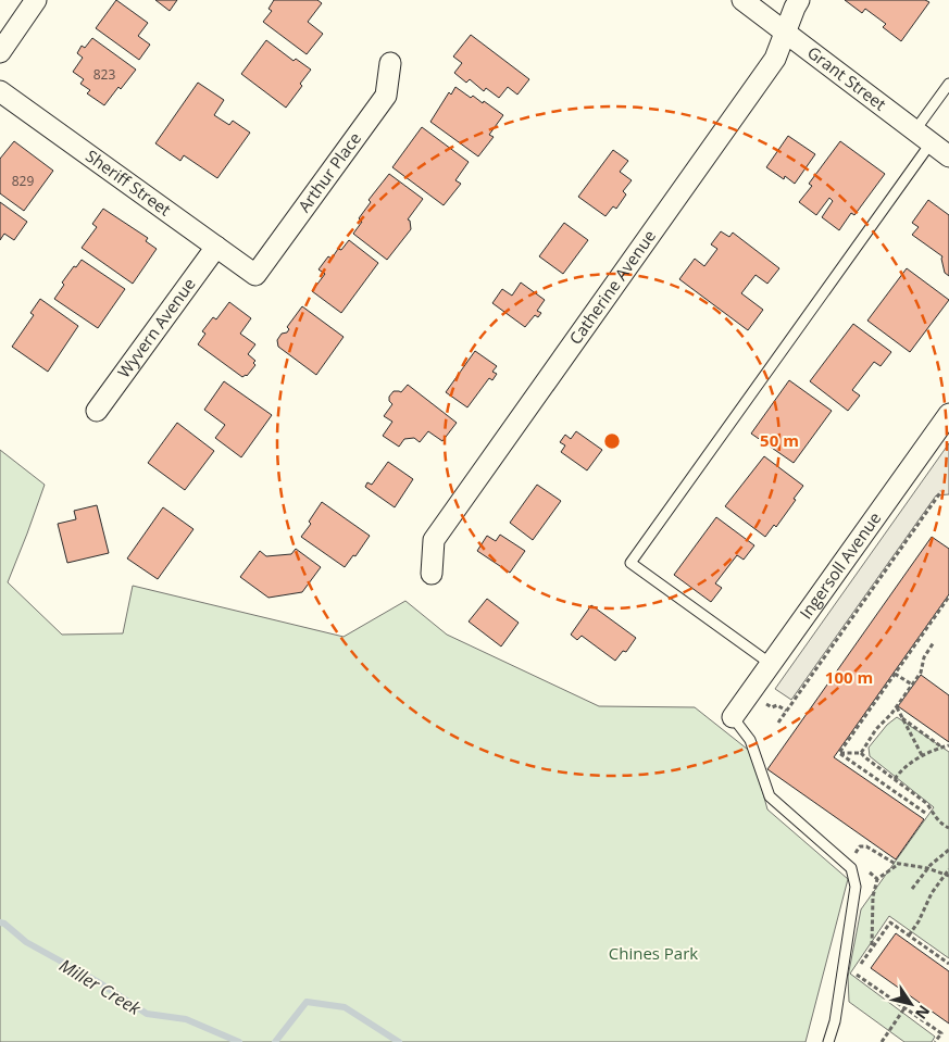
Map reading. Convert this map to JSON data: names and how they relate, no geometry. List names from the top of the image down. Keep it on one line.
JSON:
{"streets":{"street":["Grant Street","Arthur Place","Sheriff Street","Catherine Avenue","Wyvern Avenue","Ingersoll Avenue"]},"crossings":[["Grant Street","Catherine Avenue"],["Arthur Place","Sheriff Street"],["Sheriff Street","Wyvern Avenue"]],"water":["Miller Creek"],"parks":["Chines Park"],"house_numbers":["823","829"],"north":"bottom right","rings":["50 m","100 m"]}
